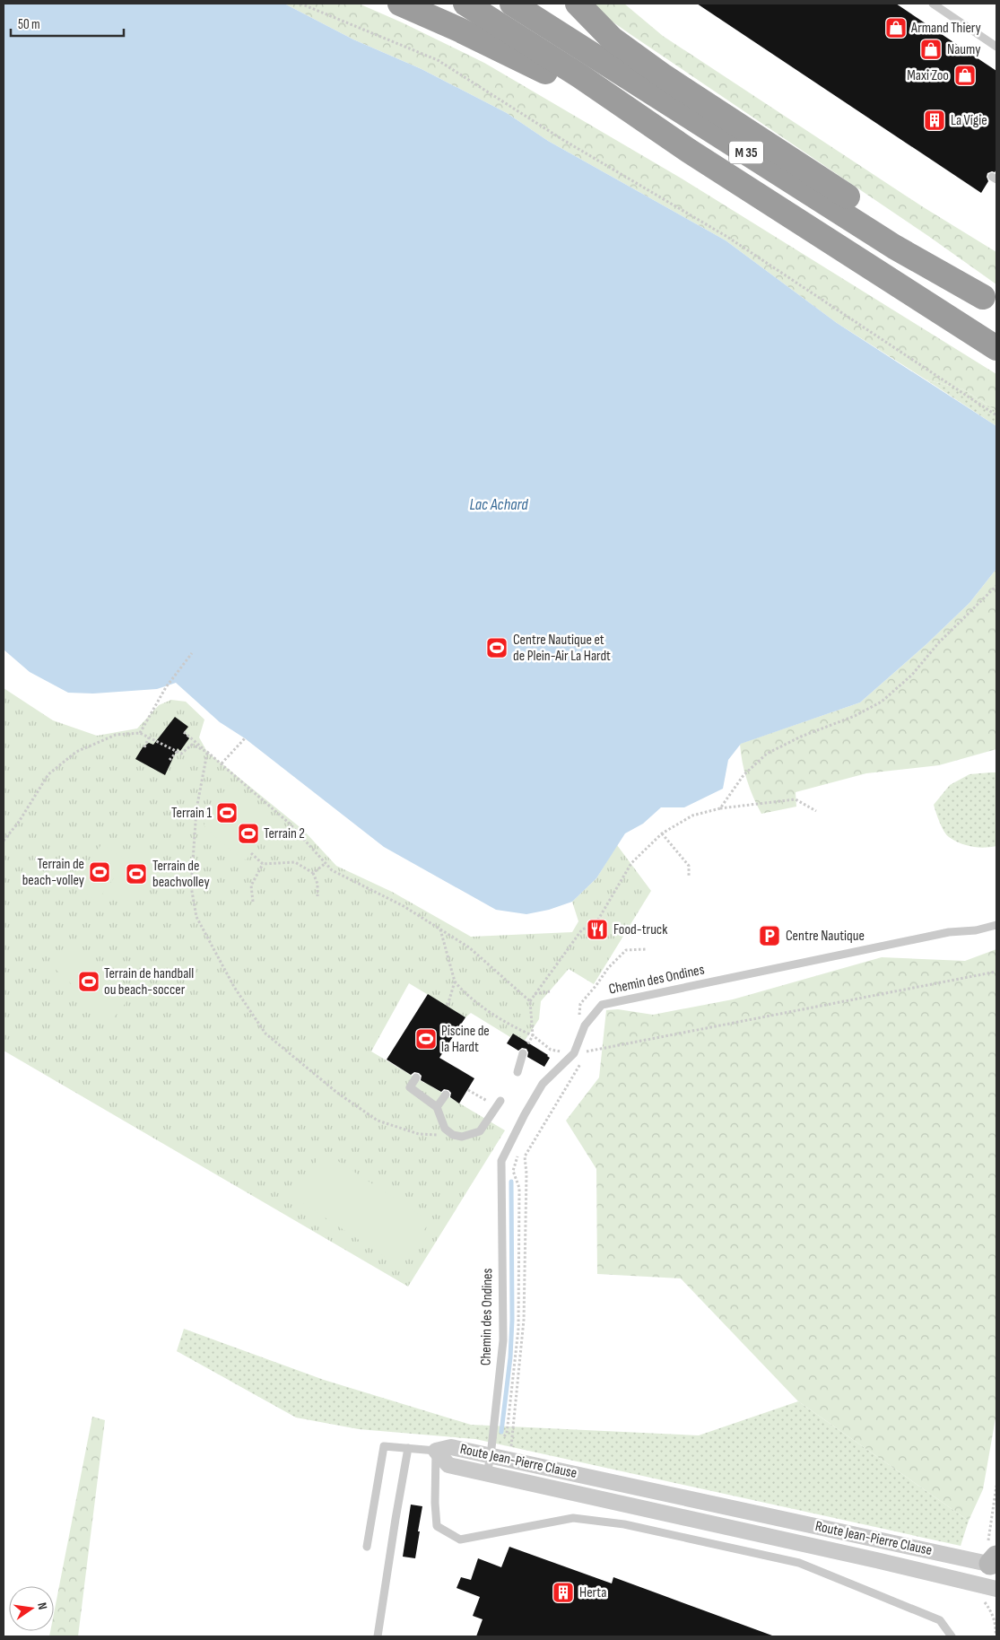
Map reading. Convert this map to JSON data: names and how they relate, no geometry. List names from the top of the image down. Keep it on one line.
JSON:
{"streets":{"highway":["M 35"],"street":["Route Jean-Pierre Clause"],"lane":["Chemin des Ondines"]},"crossings":[["Chemin des Ondines","Route Jean-Pierre Clause"]],"water":["Lac Achard"],"places":{"shop":["Armand Thiery","Naumy","Maxi Zoo"],"building":["La Vigie","Herta"],"sports":["Centre Nautique et de Plein-Air La Hardt","Terrain 1","Terrain 2","Terrain de beach-volley","Terrain de beachvolley","Terrain de handball ou beach-soccer","Piscine de la Hardt"],"restaurant":["Food-truck"],"parking":["Centre Nautique"]},"scale_bar":"50 m","north":"right"}
